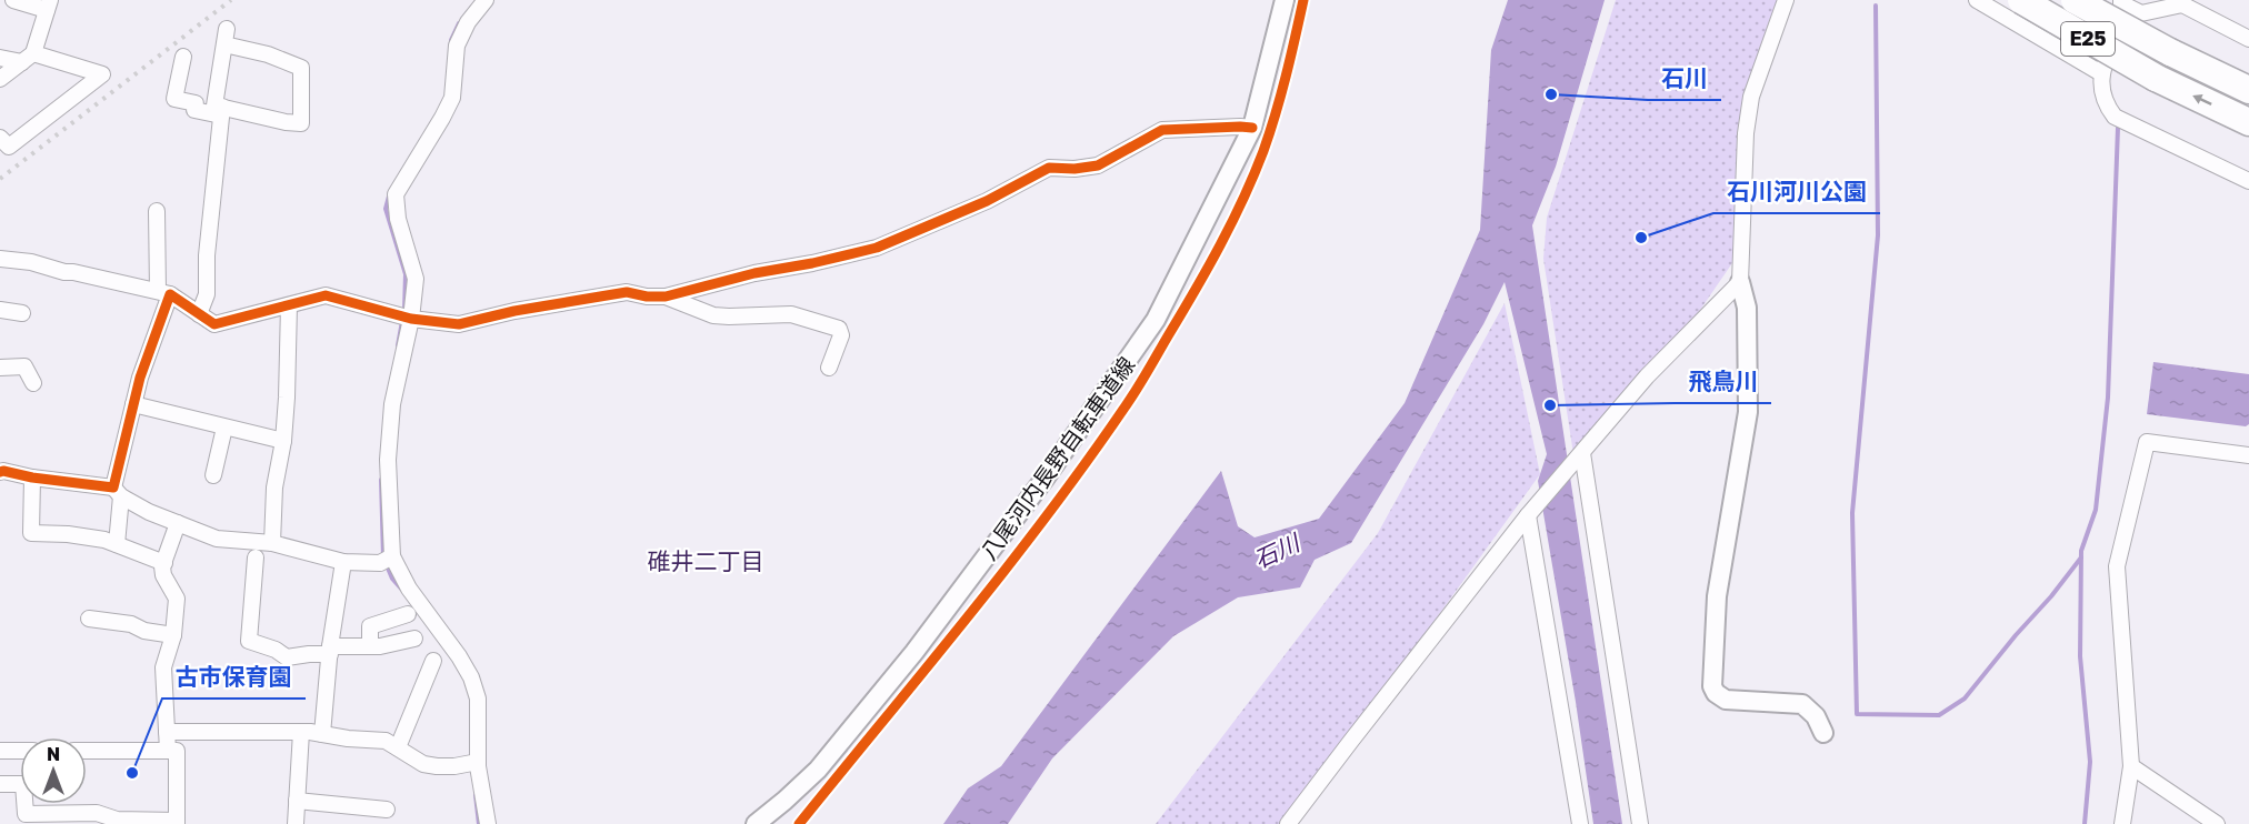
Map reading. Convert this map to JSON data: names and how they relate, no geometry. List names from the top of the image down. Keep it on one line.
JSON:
{"streets":{"highway":["E25"],"cycle path":["八尾河内長野自転車道線"]},"districts":["碓井二丁目"],"water":["石川"],"places":["石川","石川河川公園","飛鳥川","古市保育園"],"north":"top"}
